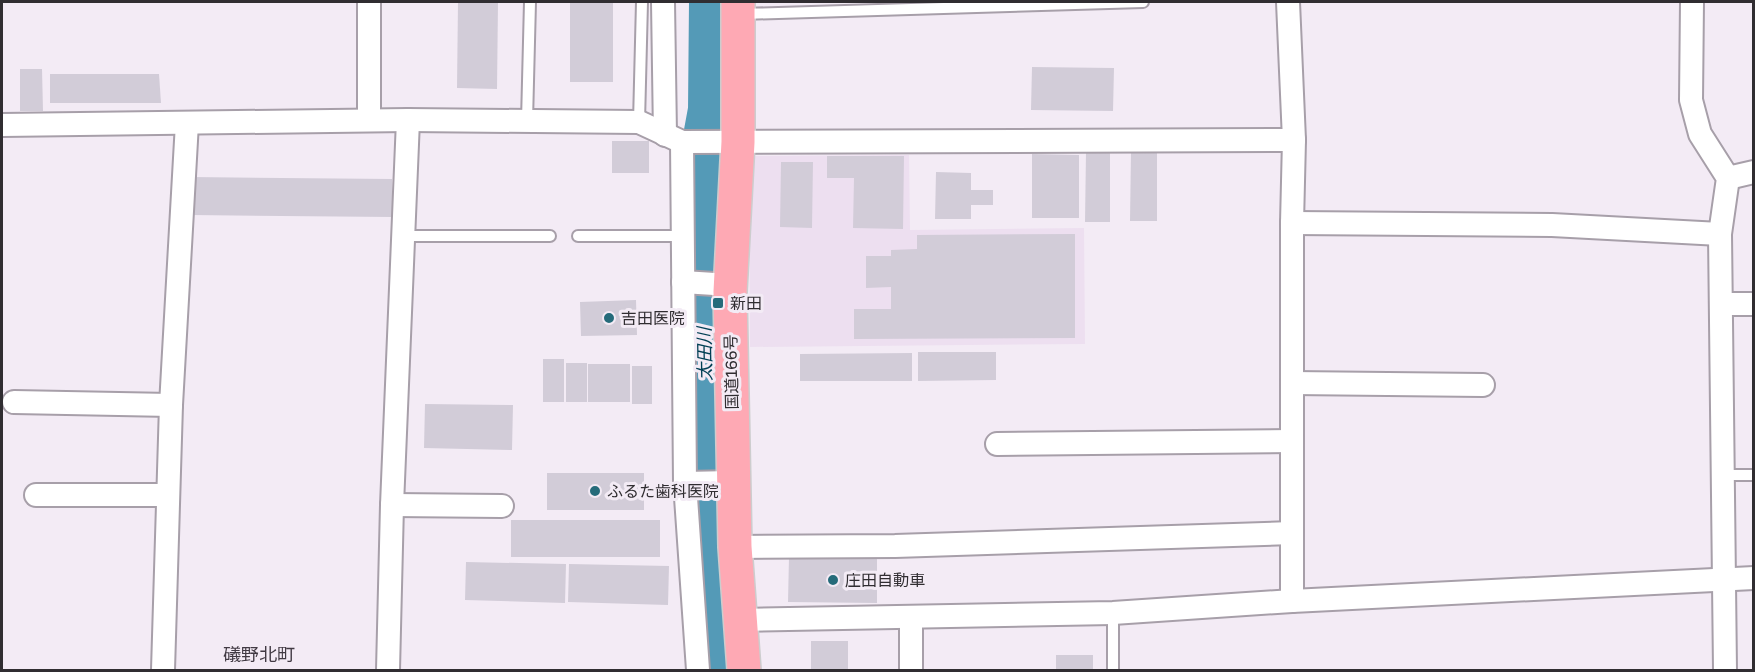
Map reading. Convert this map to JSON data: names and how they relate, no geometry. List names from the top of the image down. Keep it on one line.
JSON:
{"streets":{"highway":["国道166号"]},"districts":["礒野北町"],"water":["太田川"],"places":{"transit":["新田"],"other":["吉田医院","ふるた歯科医院","庄田自動車"]}}
